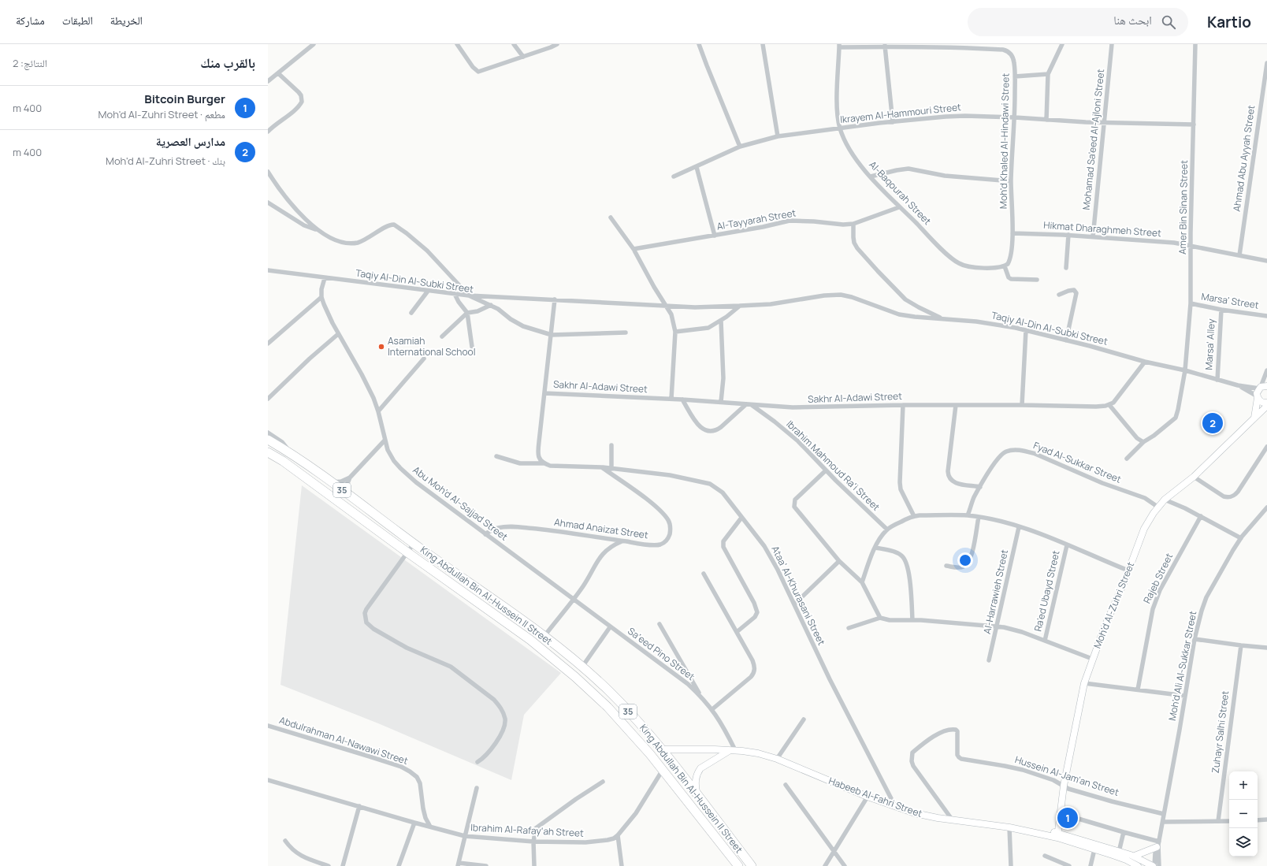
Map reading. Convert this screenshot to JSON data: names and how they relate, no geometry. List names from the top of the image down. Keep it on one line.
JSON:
{"streets":{"highway":["35","King Abdullah Bin Al-Hussein II Street"],"street":["Ikrayem Al-Hammouri Street","Mohamad Sa'eed Al-Ajloni Street","Moh'd Khaled Al-Hindawi Street","Ahmad Abu Ayyah Street","Al-Baqourah Street","Amer Bin Sinan Street","Al-Tayyarah Street","Hikmat Dharaghmeh Street","Taqiy Al-Din Al-Subki Street","Marsa' Street","Marsa' Alley","Sakhr Al-Adawi Street","Fyad Al-Sukkar Street","Ibrahim Mahmoud Ra'i Street","Abu Moh'd Al-Sajjad Street","Ahmad Anaizat Street","Rajeb Street","Ra'ed Ubayd Street","Al-Harrawieh Street","Ataa' Al-Khurasani Street","Moh'd Al-Zuhri Street","Sa‘eed Pino Street","Moh'd Ali Al-Sukkar Street","Zuhayr Salhi Street","Abdulrahman Al-Nawawi Street","Hussein Al-Jam'an Street","Habeeb Al-Fahri Street","Ibrahim Al-Rafay‘ah Street"]},"crossings":[["Ikrayem Al-Hammouri Street","Mohamad Sa'eed Al-Ajloni Street"],["Ikrayem Al-Hammouri Street","Moh'd Khaled Al-Hindawi Street"],["Ikrayem Al-Hammouri Street","Al-Baqourah Street"],["Ikrayem Al-Hammouri Street","Amer Bin Sinan Street"],["Mohamad Sa'eed Al-Ajloni Street","Hikmat Dharaghmeh Street"],["Moh'd Khaled Al-Hindawi Street","Al-Baqourah Street"],["Moh'd Khaled Al-Hindawi Street","Hikmat Dharaghmeh Street"],["Ahmad Abu Ayyah Street","Hikmat Dharaghmeh Street"],["Al-Baqourah Street","Al-Tayyarah Street"],["Amer Bin Sinan Street","Hikmat Dharaghmeh Street"],["Amer Bin Sinan Street","Taqiy Al-Din Al-Subki Street"],["Amer Bin Sinan Street","Marsa' Street"],["Taqiy Al-Din Al-Subki Street","Marsa' Alley"],["Taqiy Al-Din Al-Subki Street","Abu Moh'd Al-Sajjad Street"],["Marsa' Street","Marsa' Alley"],["Sakhr Al-Adawi Street","Ibrahim Mahmoud Ra'i Street"],["Fyad Al-Sukkar Street","Moh'd Al-Zuhri Street"],["Abu Moh'd Al-Sajjad Street","Ahmad Anaizat Street"],["Abu Moh'd Al-Sajjad Street","Sa‘eed Pino Street"],["Ahmad Anaizat Street","Ataa' Al-Khurasani Street"],["King Abdullah Bin Al-Hussein II Street","Habeeb Al-Fahri Street"],["King Abdullah Bin Al-Hussein II Street","Ibrahim Al-Rafay‘ah Street"],["Ataa' Al-Khurasani Street","Habeeb Al-Fahri Street"],["Moh'd Al-Zuhri Street","Hussein Al-Jam'an Street"],["Moh'd Al-Zuhri Street","Habeeb Al-Fahri Street"],["Sa‘eed Pino Street","Habeeb Al-Fahri Street"],["Moh'd Ali Al-Sukkar Street","Hussein Al-Jam'an Street"],["Moh'd Ali Al-Sukkar Street","Habeeb Al-Fahri Street"],["Abdulrahman Al-Nawawi Street","Ibrahim Al-Rafay‘ah Street"],["Hussein Al-Jam'an Street","Habeeb Al-Fahri Street"]],"places":["Asamiah International School"],"page":{"header":"Kartio","search":"ابحث هنا","nav":["الخريطة","الطبقات","مشاركة"],"heading":["بالقرب منك","النتائج: 2"],"list":[{"mark":"1","name":"Bitcoin Burger","note":"مطعم · Moh'd Al-Zuhri Street","value":"400 m"},{"mark":"2","name":"مدارس العصرية","note":"بنك · Moh'd Al-Zuhri Street","value":"400 m"}],"pins":["2","1"],"map_buttons":["+","−"]}}
